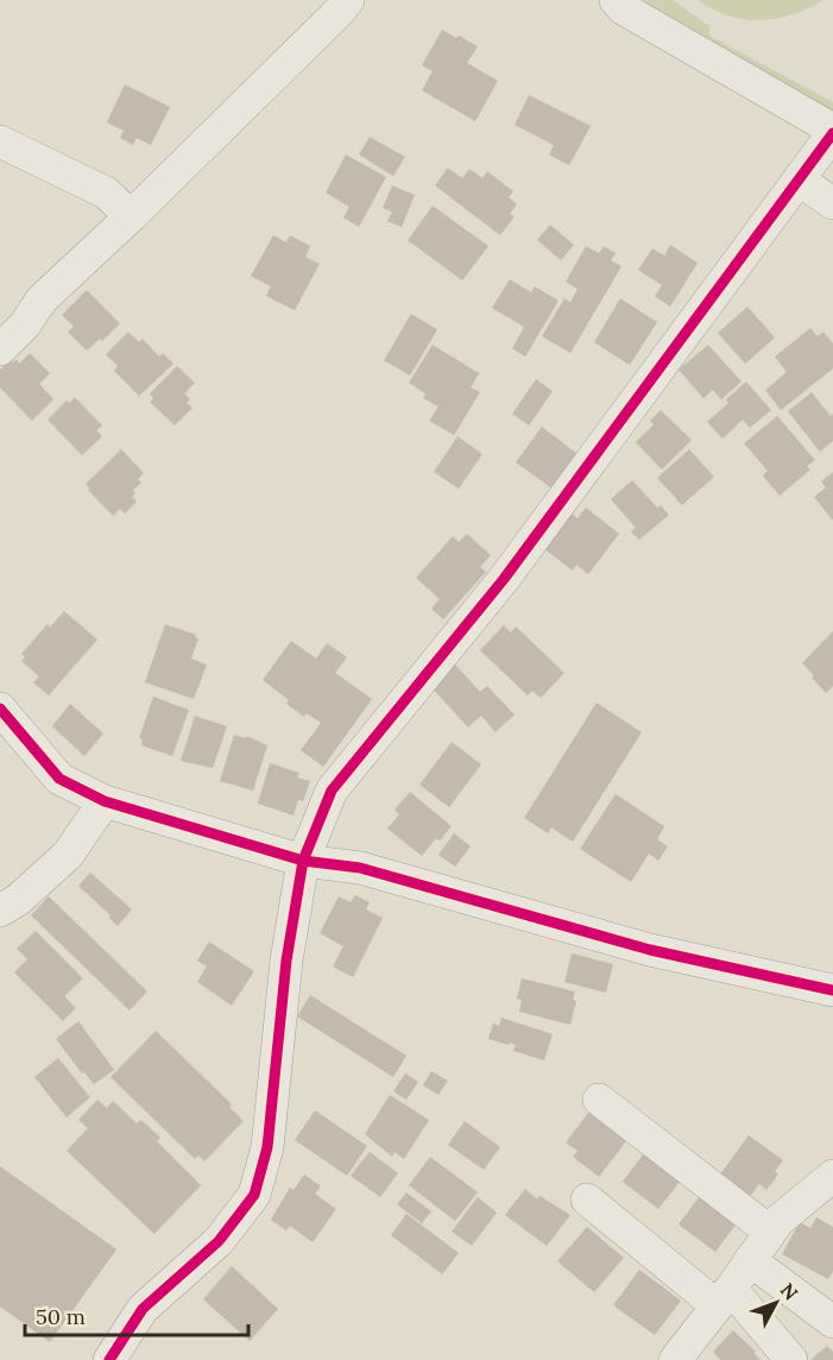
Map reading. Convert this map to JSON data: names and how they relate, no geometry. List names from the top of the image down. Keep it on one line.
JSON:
{"scale_bar":"50 m","north":"top right"}
